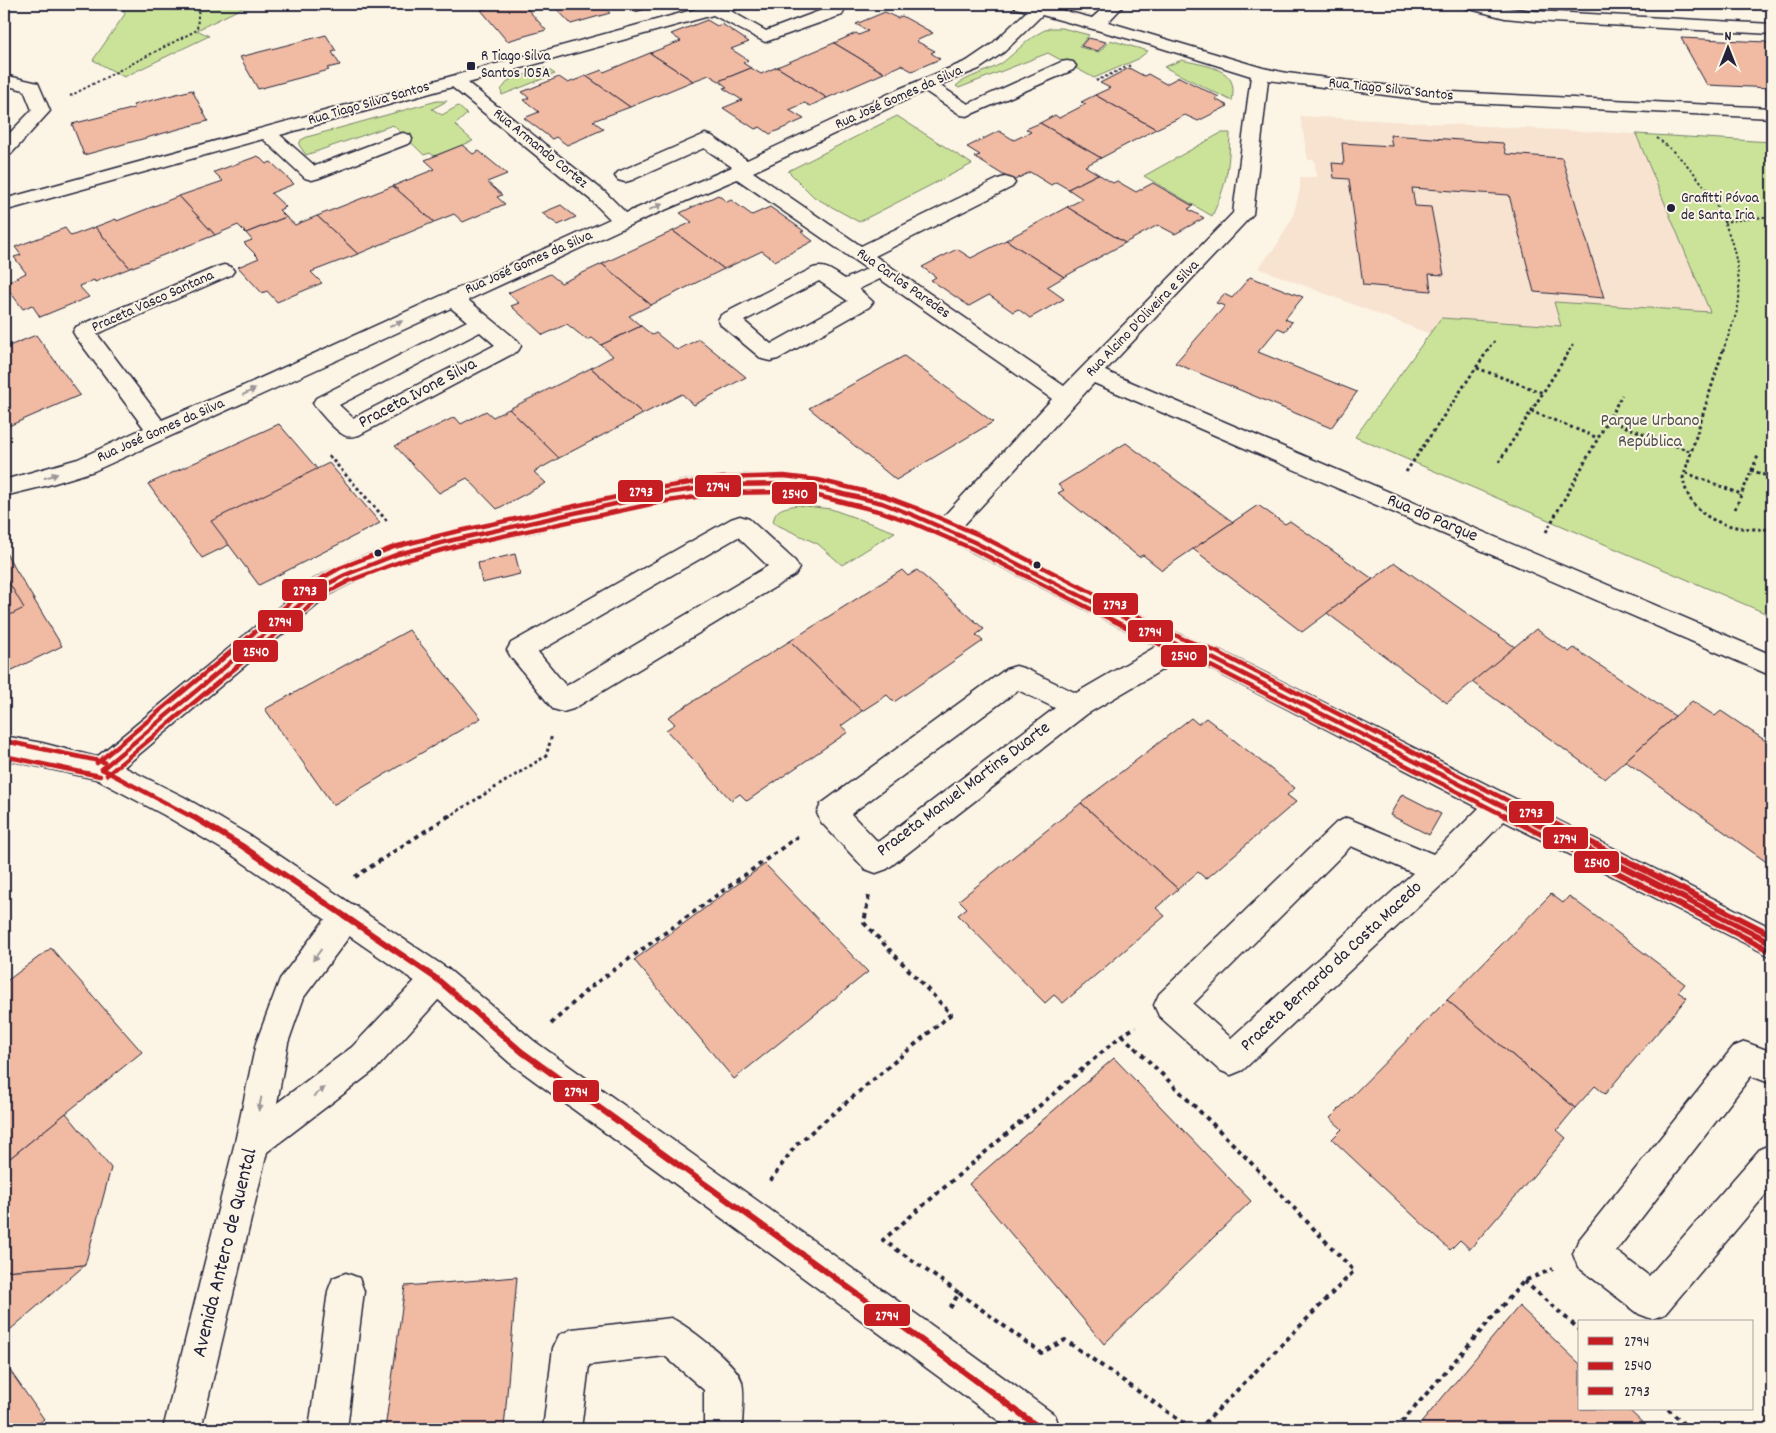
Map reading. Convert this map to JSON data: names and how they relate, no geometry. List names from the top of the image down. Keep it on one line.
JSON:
{"streets":{"street":["Rua Tiago Silva Santos","Rua José Gomes da Silva","Rua Armando Cortez","Rua Carlos Paredes","Praceta Vasco Santana","Rua Alcino D'Oliveira e Silva","Praceta Ivone Silva","Rua do Parque","Praceta Manuel Martins Duarte","Praceta Bernardo da Costa Macedo","Avenida Antero de Quental"]},"crossings":[["Rua Tiago Silva Santos","Rua José Gomes da Silva"],["Rua Tiago Silva Santos","Rua Armando Cortez"],["Rua Tiago Silva Santos","Rua Alcino D'Oliveira e Silva"],["Rua José Gomes da Silva","Rua Armando Cortez"],["Rua José Gomes da Silva","Rua Carlos Paredes"],["Rua José Gomes da Silva","Praceta Vasco Santana"],["Rua José Gomes da Silva","Praceta Ivone Silva"],["Rua Carlos Paredes","Rua Alcino D'Oliveira e Silva"],["Rua Alcino D'Oliveira e Silva","Rua do Parque"]],"one_way":["Avenida Antero de Quental"],"parks":["Parque Urbano República"],"places":{"transit":["R Tiago Silva Santos 105A"],"other":["Grafitti Póvoa de Santa Iria"]},"lines":["transit line 2793","transit line 2794","transit line 2540"],"legend":["2794","2540","2793"],"north":"top"}
